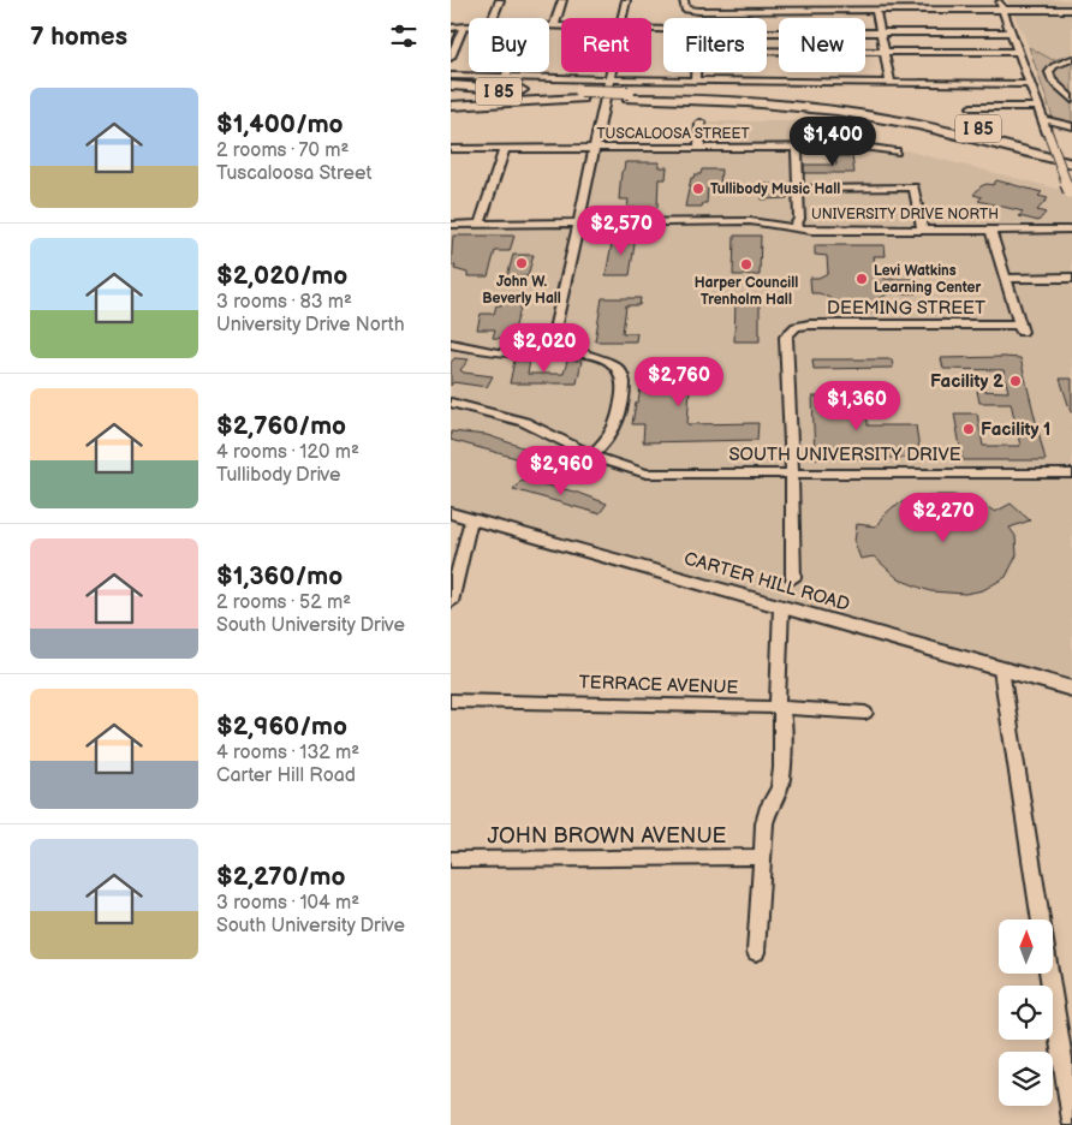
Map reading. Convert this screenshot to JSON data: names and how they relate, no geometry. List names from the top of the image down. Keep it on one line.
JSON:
{"streets":{"highway":["I 85"],"main road":["CARTER HILL ROAD"],"street":["TUSCALOOSA STREET","UNIVERSITY DRIVE NORTH","DEEMING STREET","SOUTH UNIVERSITY DRIVE","TERRACE AVENUE","JOHN BROWN AVENUE"]},"crossings":[["DEEMING STREET","SOUTH UNIVERSITY DRIVE"]],"places":["Tullibody Music Hall","John W. Beverly Hall","Harper Councill Trenholm Hall","Levi Watkins Learning Center","Facility 2","Facility 1"],"north":"top","page":{"heading":"7 homes","chip":["Buy","Rent","Filters","New"],"list":[{"name":"$1,400/mo","note":"2 rooms · 70 m² · Tuscaloosa Street"},{"name":"$2,020/mo","note":"3 rooms · 83 m² · University Drive North"},{"name":"$2,760/mo","note":"4 rooms · 120 m² · Tullibody Drive"},{"name":"$1,360/mo","note":"2 rooms · 52 m² · South University Drive"},{"name":"$2,960/mo","note":"4 rooms · 132 m² · Carter Hill Road"},{"name":"$2,270/mo","note":"3 rooms · 104 m² · South University Drive"}],"price":["$1,400","$2,570","$2,020","$2,760","$1,360","$2,960","$2,270"]}}
